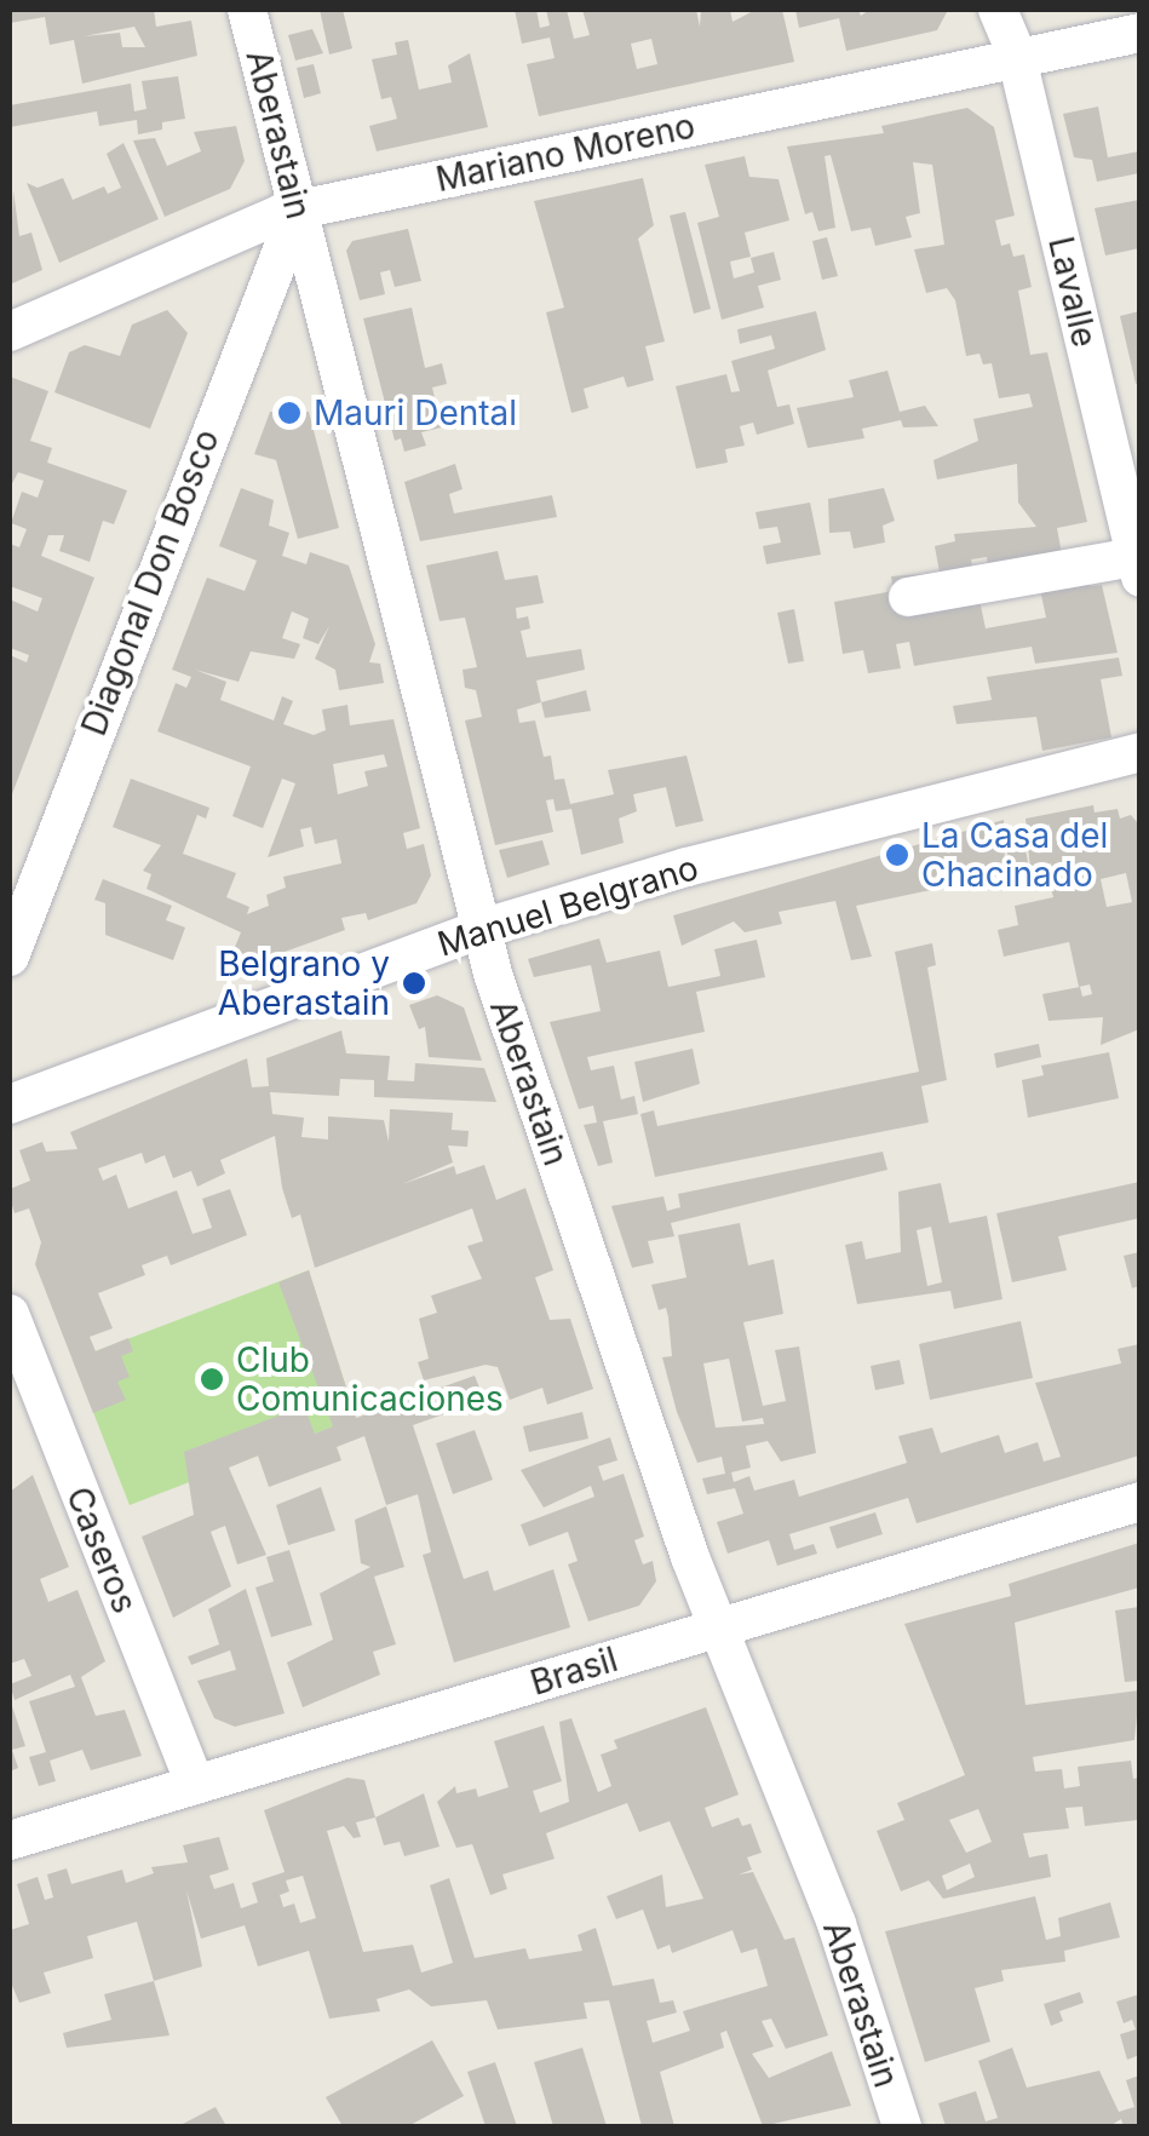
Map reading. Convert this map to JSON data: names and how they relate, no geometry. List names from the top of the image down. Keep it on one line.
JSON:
{"streets":{"street":["Aberastain","Mariano Moreno","Lavalle","Diagonal Don Bosco","Manuel Belgrano","Caseros","Brasil"]},"crossings":[["Aberastain","Mariano Moreno"],["Aberastain","Diagonal Don Bosco"],["Aberastain","Manuel Belgrano"],["Aberastain","Brasil"],["Mariano Moreno","Lavalle"],["Mariano Moreno","Diagonal Don Bosco"],["Caseros","Brasil"]],"places":["Mauri Dental","La Casa del Chacinado","Belgrano y Aberastain","Club Comunicaciones"]}
